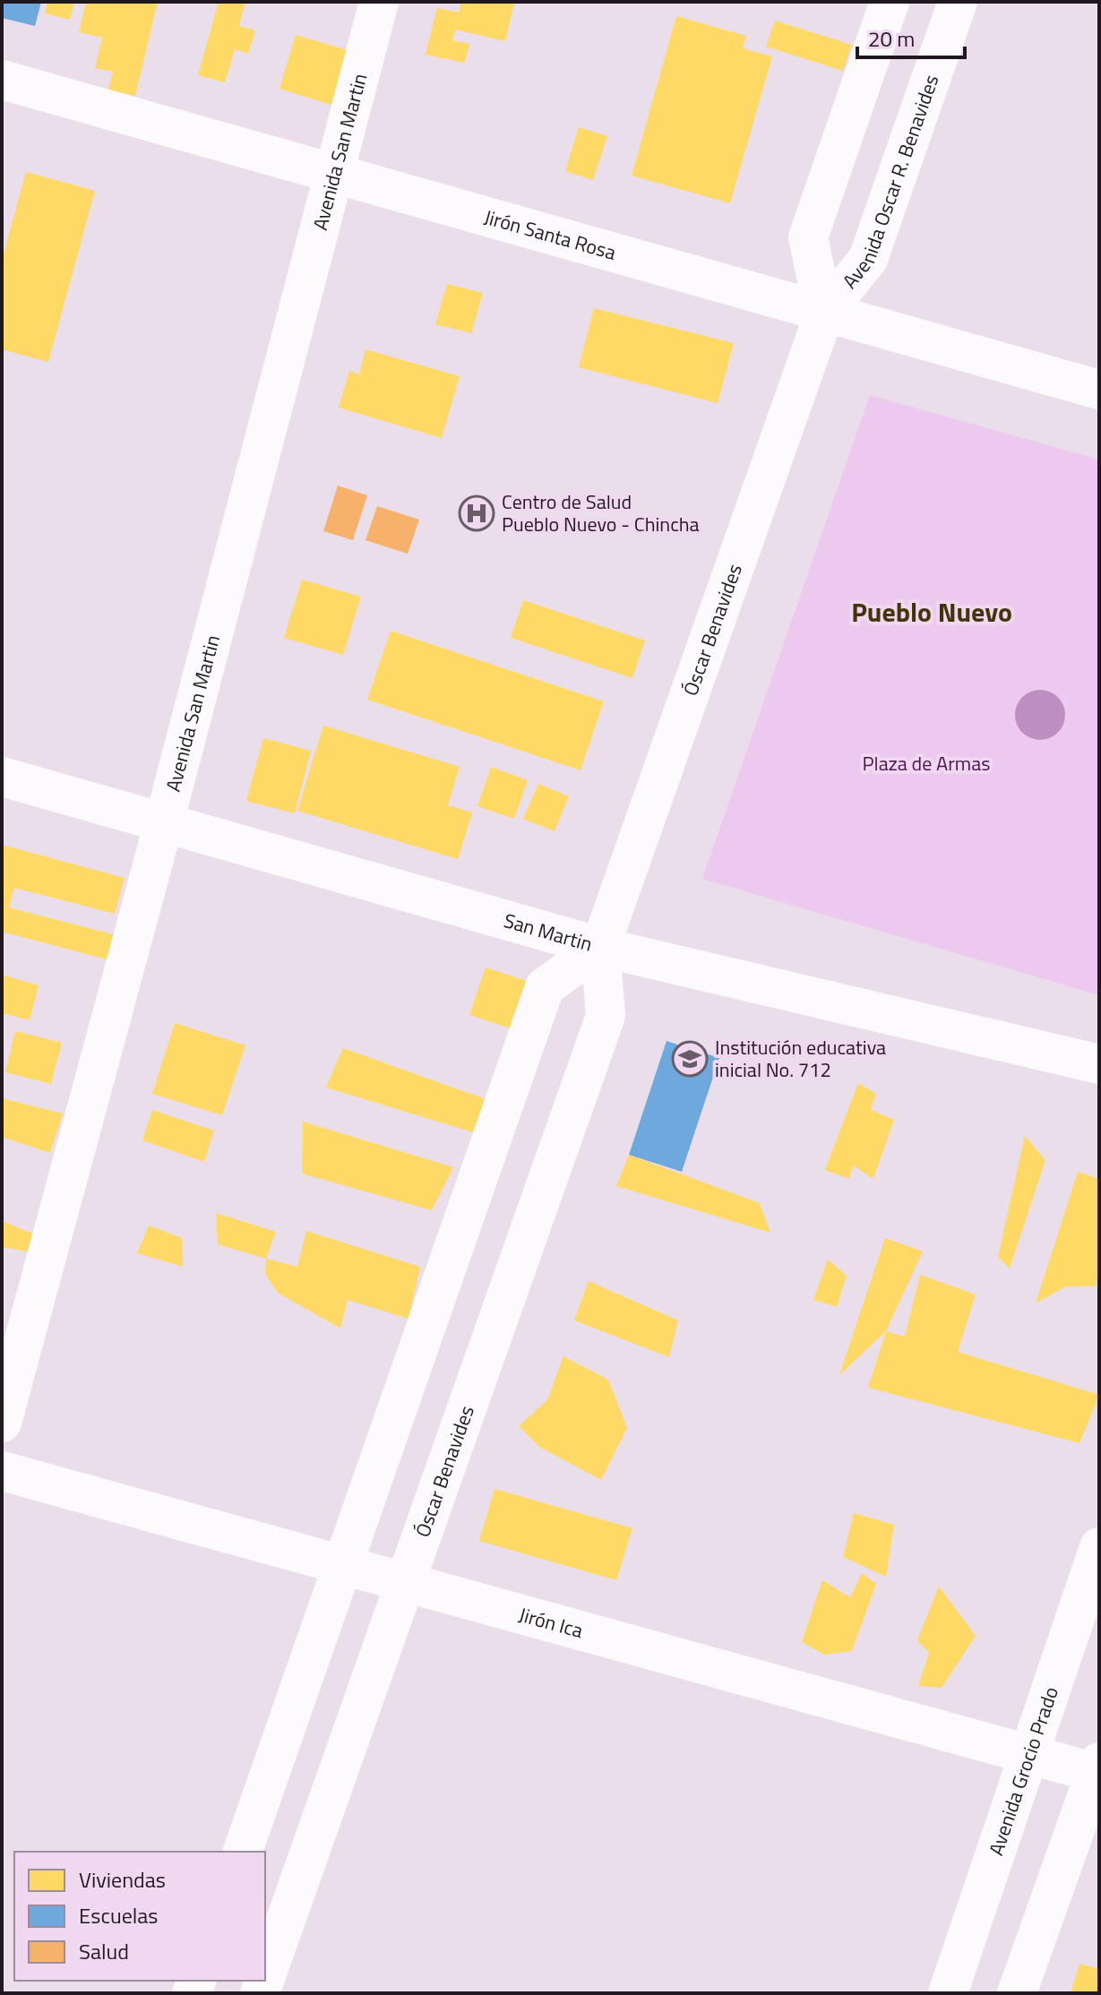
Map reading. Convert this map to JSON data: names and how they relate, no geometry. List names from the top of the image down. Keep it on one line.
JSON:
{"streets":{"street":["Avenida San Martin","Avenida Oscar R. Benavides","Jirón Santa Rosa","Óscar Benavides","San Martin","Jirón Ica","Avenida Grocio Prado"]},"crossings":[["Avenida San Martin","Jirón Santa Rosa"],["Avenida San Martin","San Martin"],["Avenida Oscar R. Benavides","Jirón Santa Rosa"],["Avenida Oscar R. Benavides","Óscar Benavides"],["Jirón Santa Rosa","Óscar Benavides"],["Óscar Benavides","San Martin"],["Óscar Benavides","Jirón Ica"],["Jirón Ica","Avenida Grocio Prado"]],"districts":["Pueblo Nuevo"],"parks":["Plaza de Armas"],"places":{"hospital":["Centro de Salud Pueblo Nuevo - Chincha"],"school or university":["Institución educativa inicial No. 712"]},"legend":["Viviendas","Escuelas","Salud"],"scale_bar":"20 m"}
